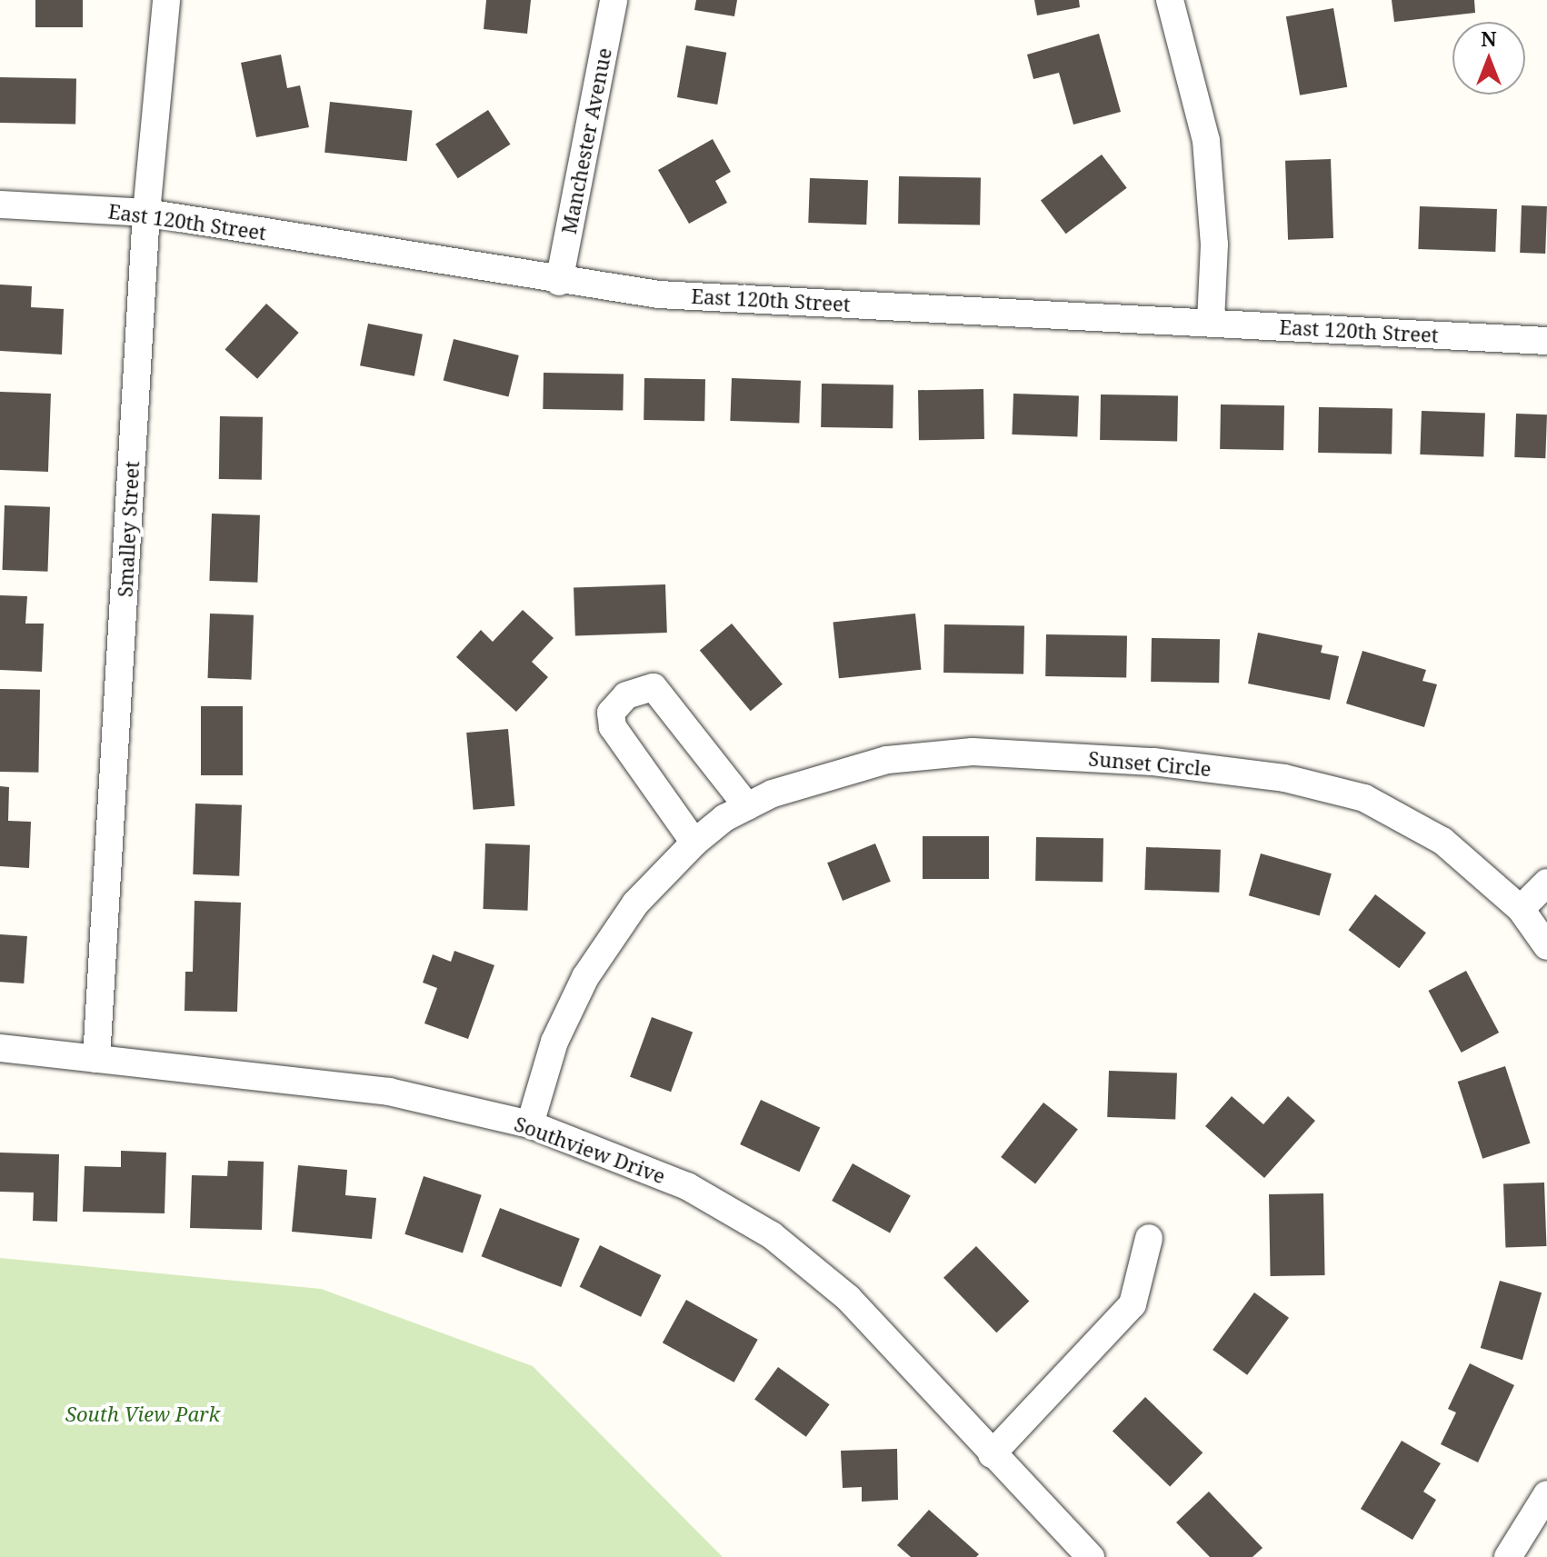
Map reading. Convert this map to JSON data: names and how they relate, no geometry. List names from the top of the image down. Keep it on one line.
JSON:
{"streets":{"street":["Manchester Avenue","East 120th Street","Smalley Street","Sunset Circle","Southview Drive"]},"crossings":[["Manchester Avenue","East 120th Street"],["East 120th Street","Smalley Street"],["Smalley Street","Southview Drive"],["Sunset Circle","Southview Drive"]],"parks":["South View Park"],"north":"top"}
